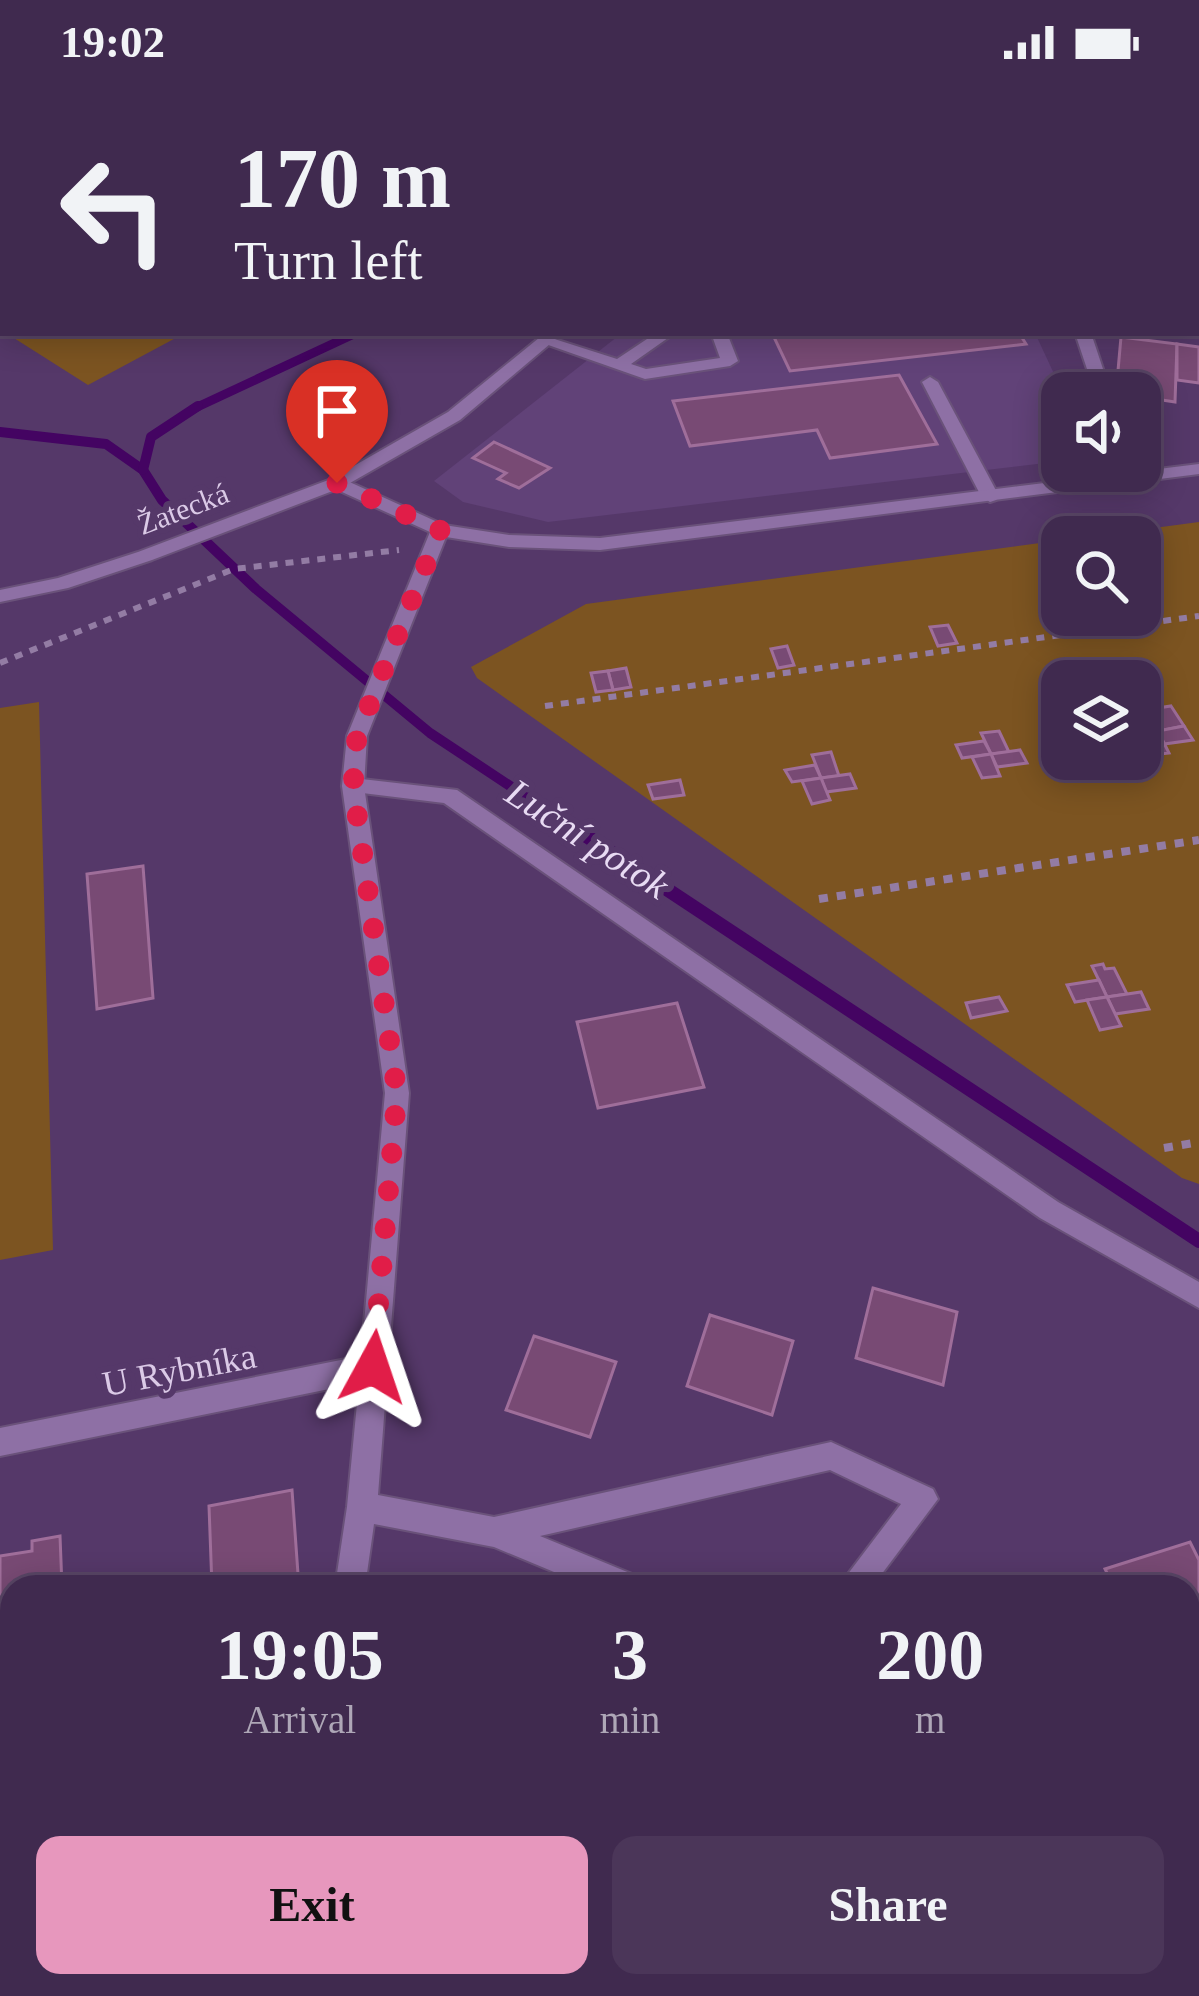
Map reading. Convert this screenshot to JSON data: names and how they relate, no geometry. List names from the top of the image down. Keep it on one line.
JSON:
{"streets":{"street":["Žatecká","U Rybníka"]},"water":["Luční potok"],"page":{"status":"19:02","turn":["170 m","Turn left"],"eta":["19:05","Arrival","3","min","200","m"],"buttons":["Exit","Share"]}}
